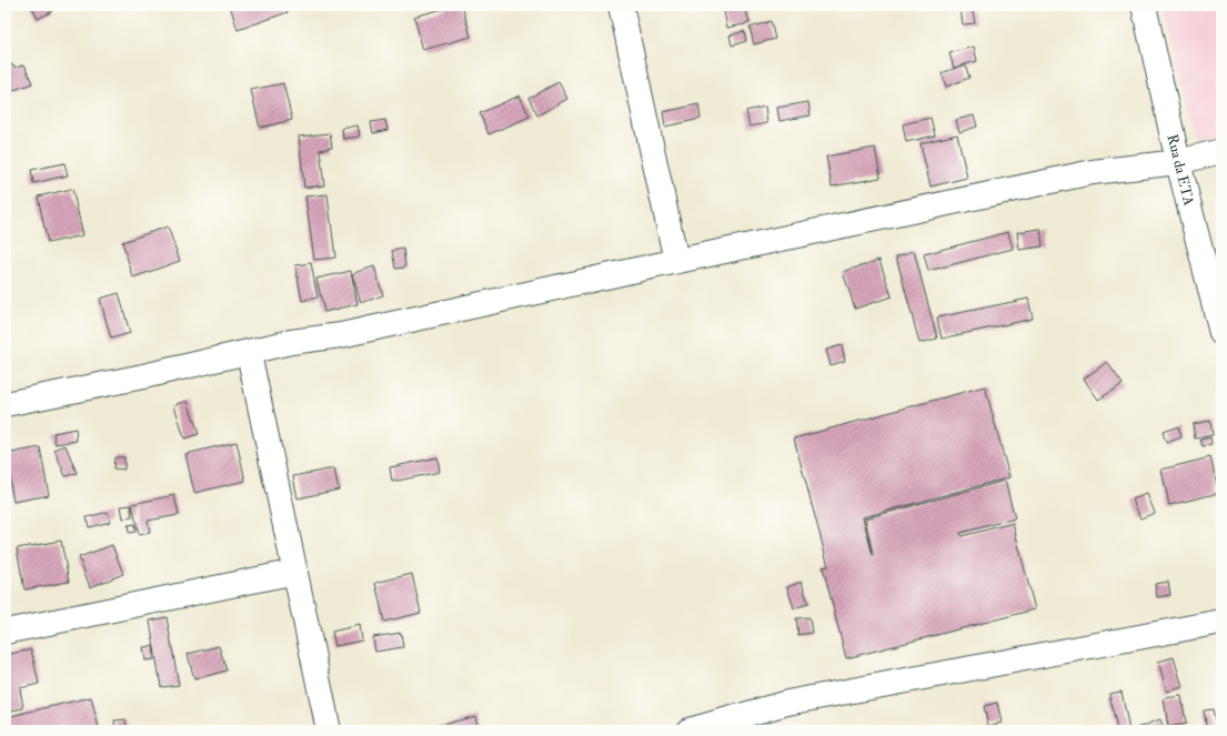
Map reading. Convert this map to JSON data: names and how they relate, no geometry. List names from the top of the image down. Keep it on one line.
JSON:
{"streets":{"street":["Rua da ETA"]}}
